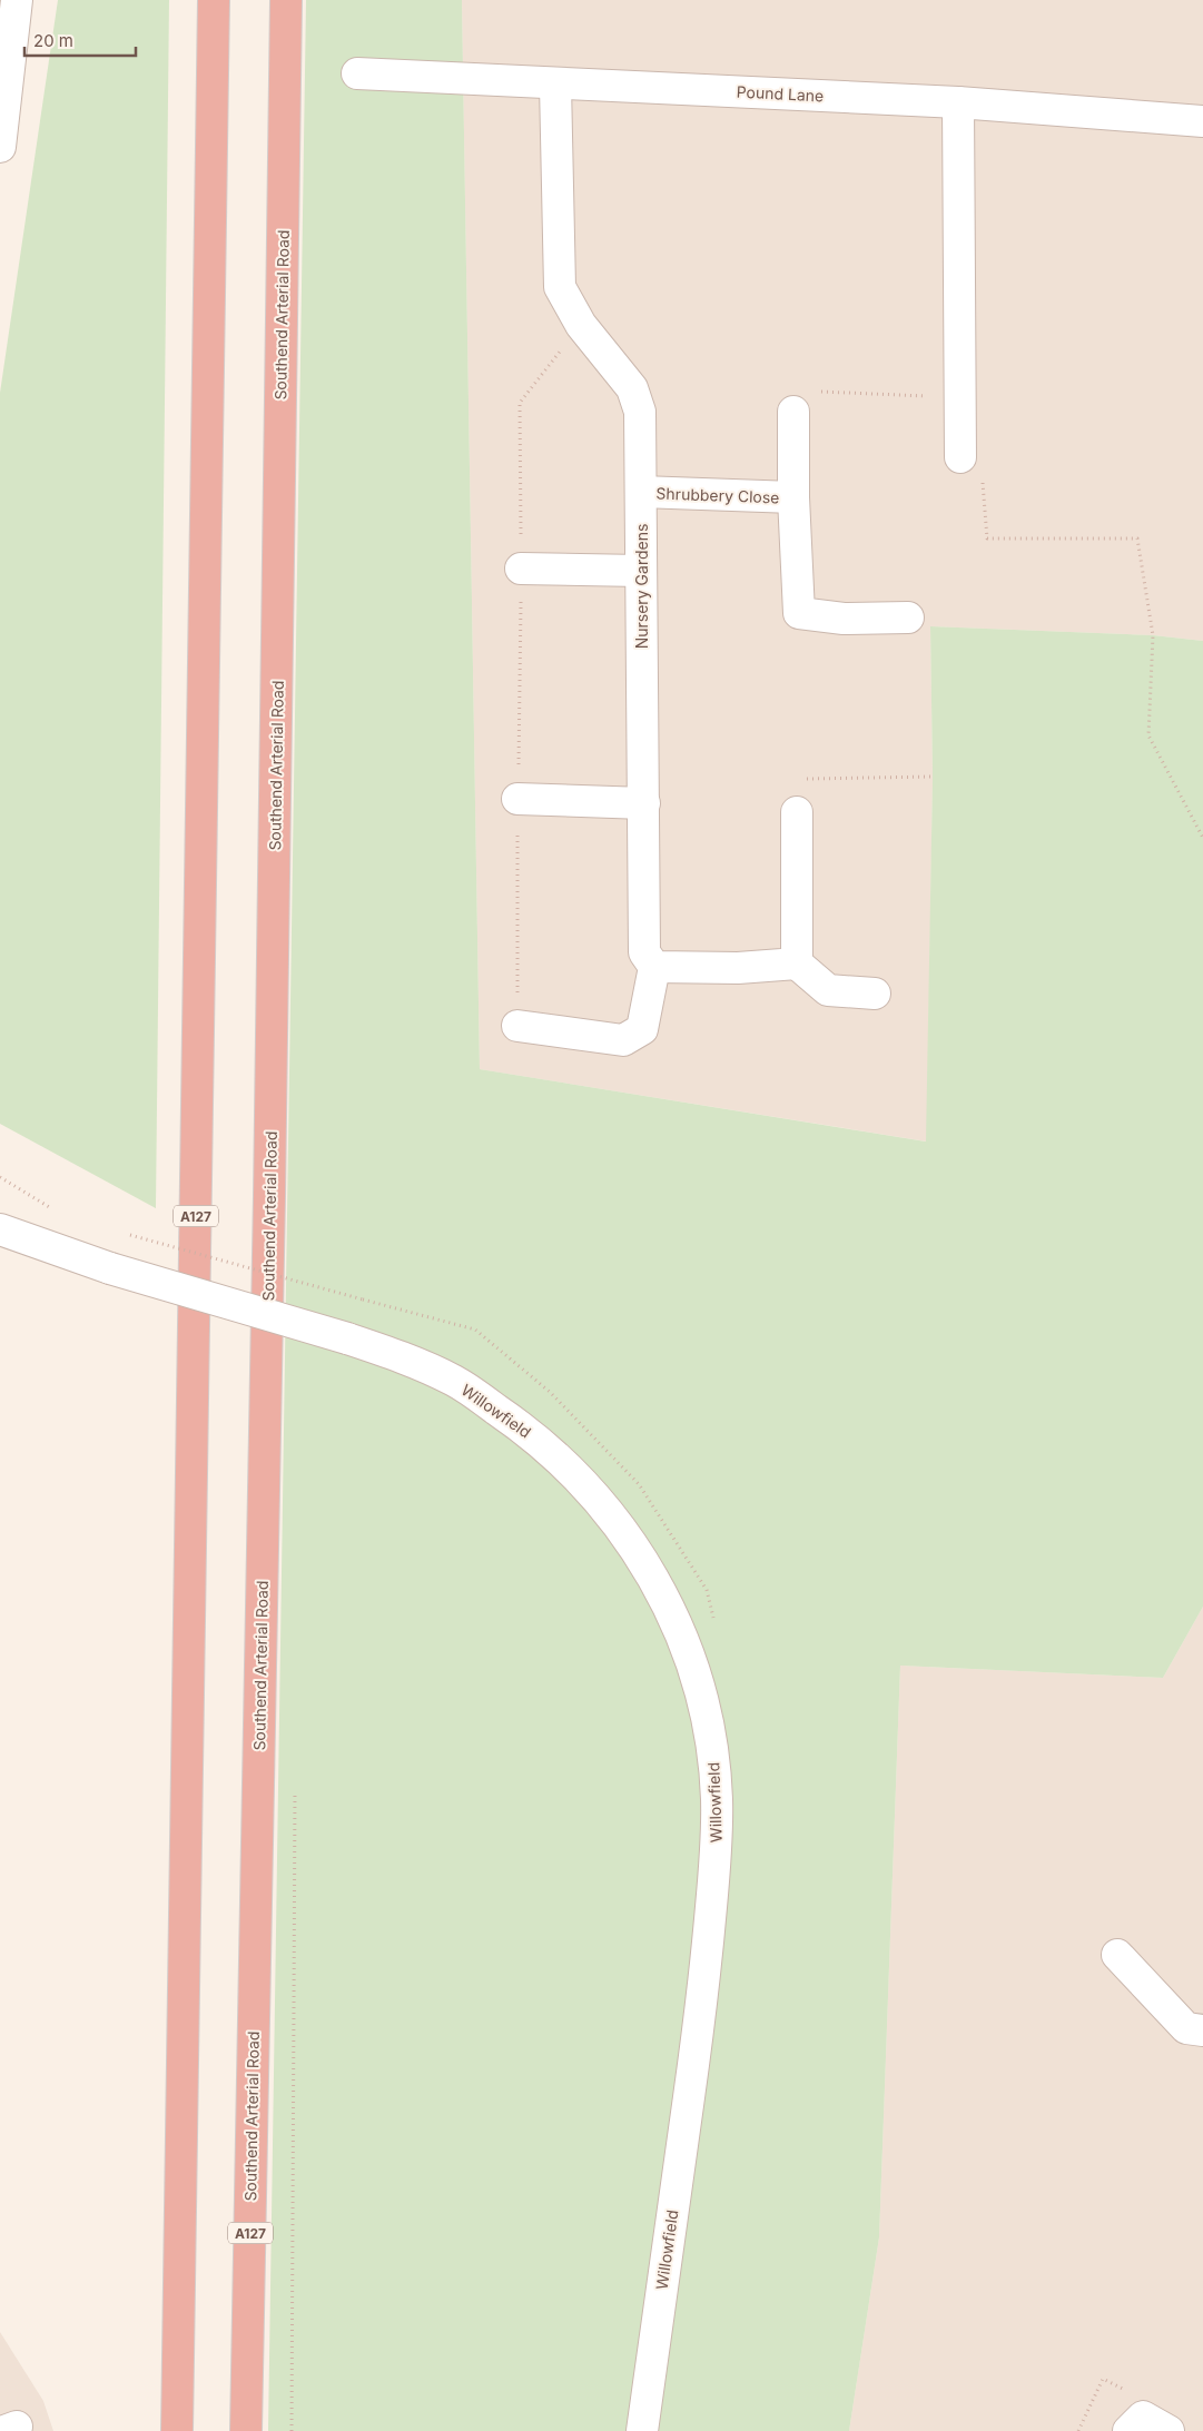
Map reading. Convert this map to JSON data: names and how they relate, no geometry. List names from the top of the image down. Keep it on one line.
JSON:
{"streets":{"highway":["Southend Arterial Road","A127"],"street":["Pound Lane","Shrubbery Close","Nursery Gardens","Willowfield"]},"crossings":[["Pound Lane","Nursery Gardens"],["Shrubbery Close","Nursery Gardens"]],"scale_bar":"20 m"}
